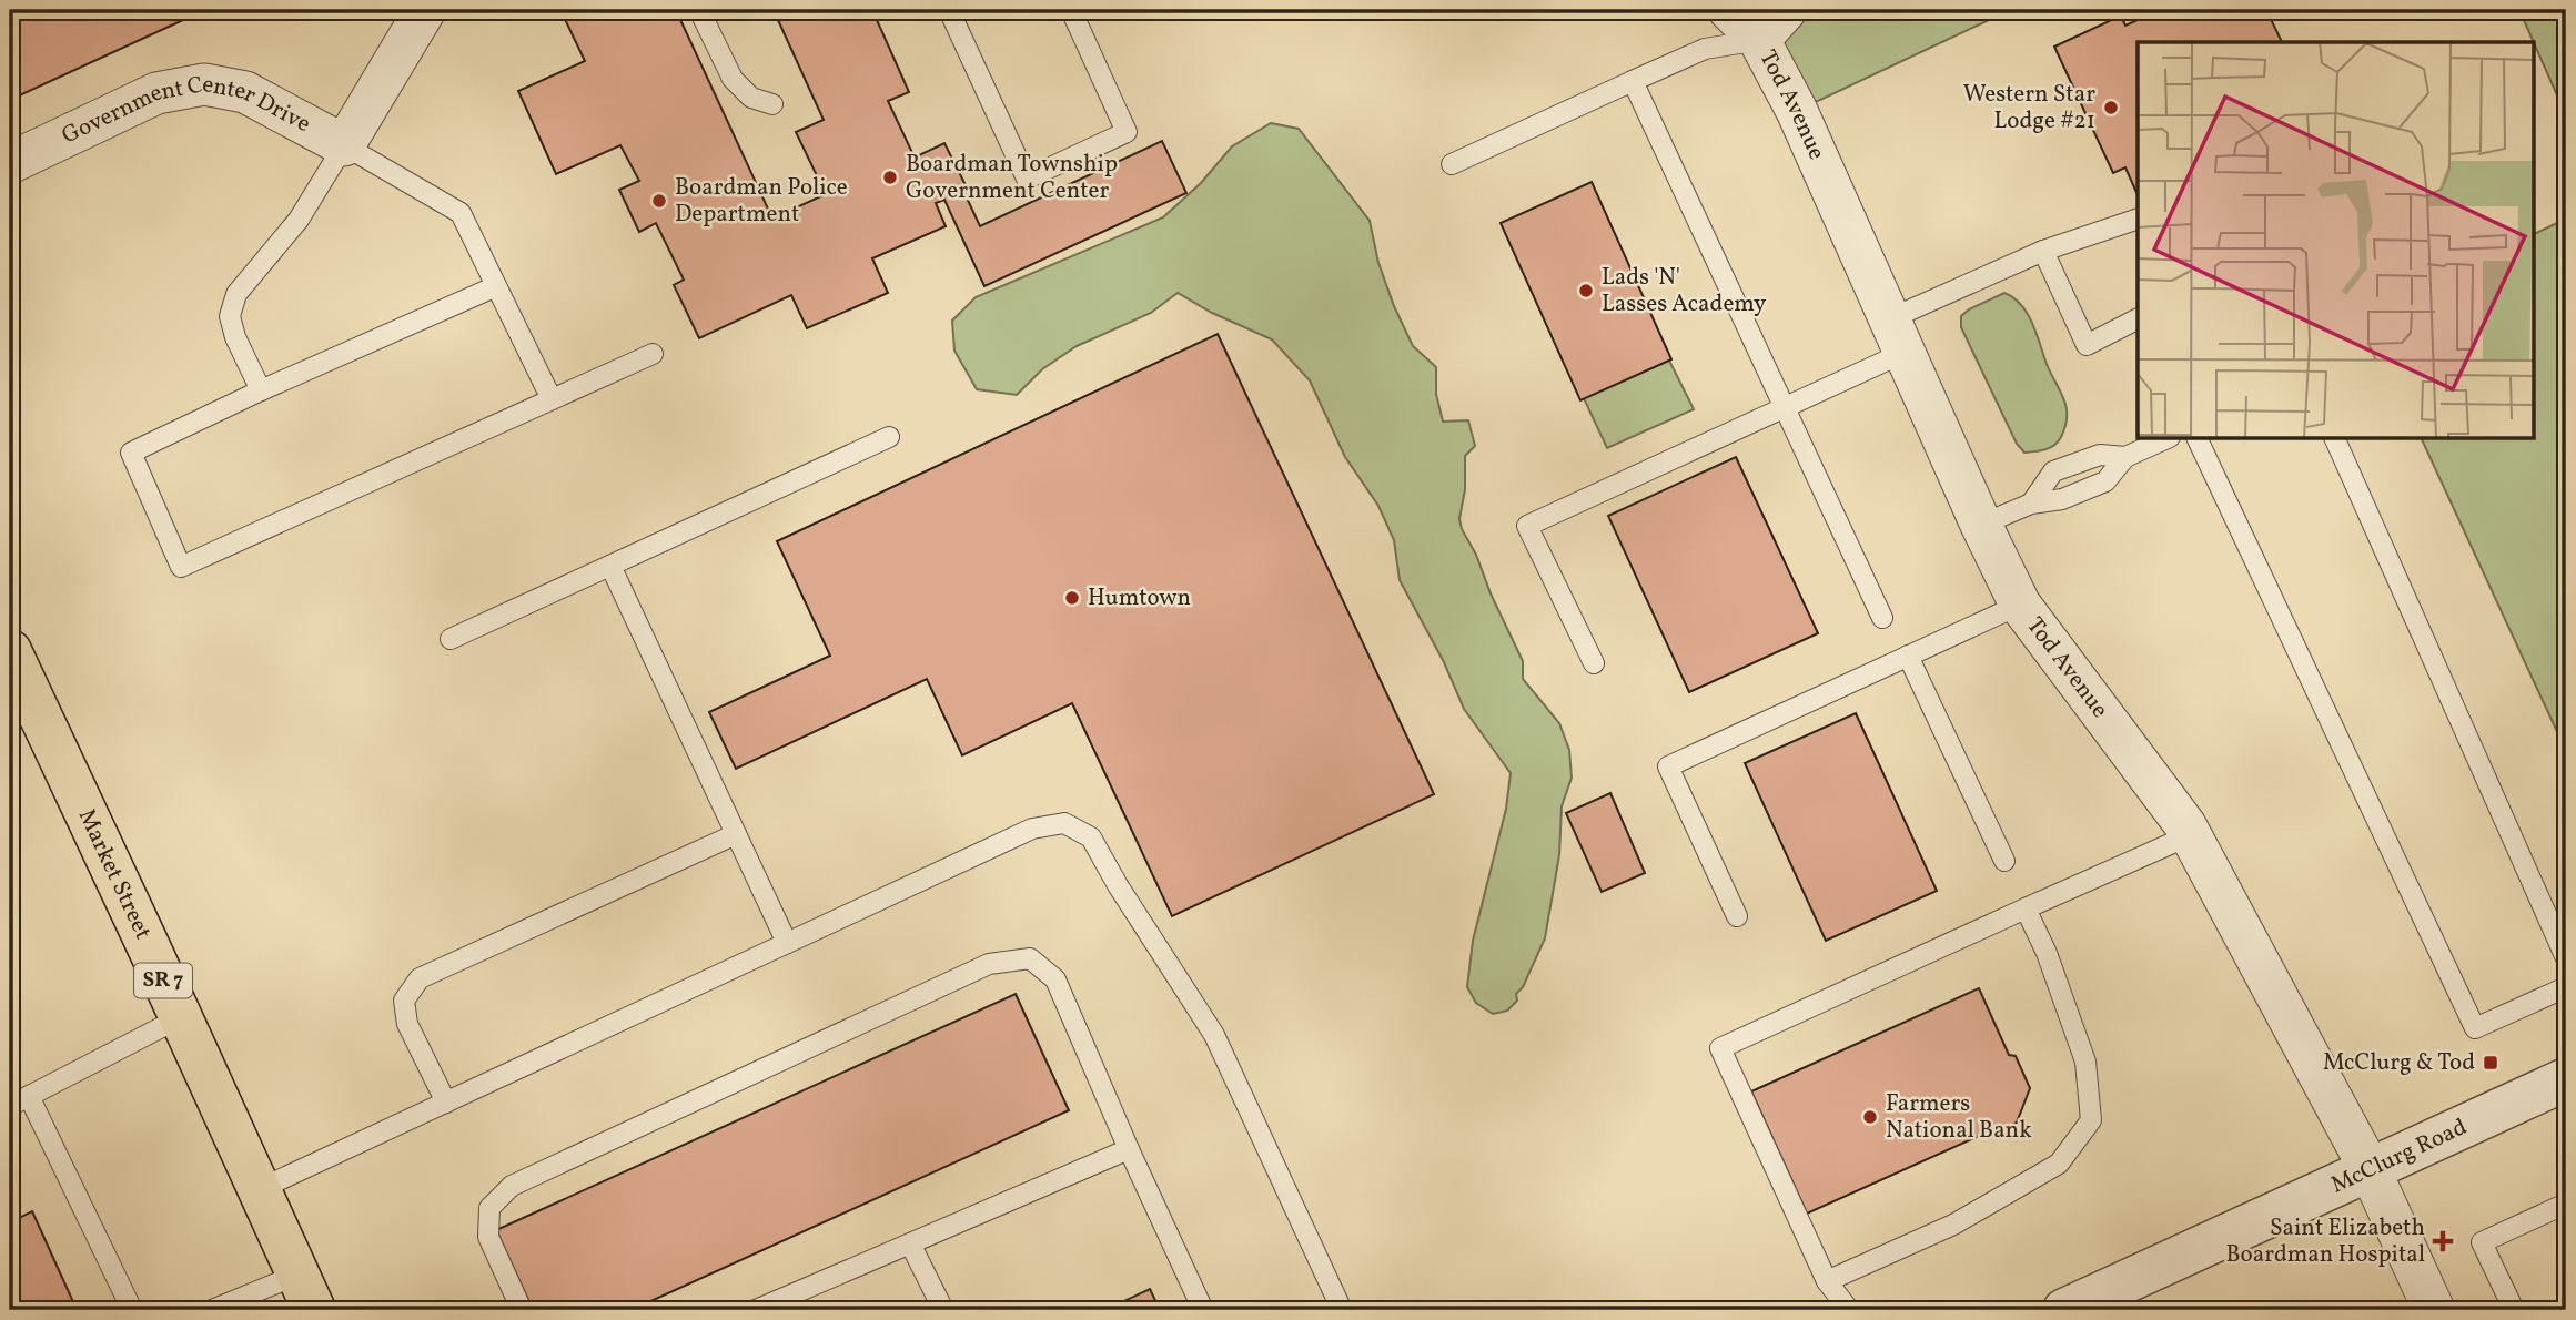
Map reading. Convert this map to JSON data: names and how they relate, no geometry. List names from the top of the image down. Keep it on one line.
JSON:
{"streets":{"main road":["Market Street","SR 7"],"street":["Tod Avenue","Government Center Drive","McClurg Road"]},"crossings":[["Tod Avenue","McClurg Road"]],"places":{"other":["Western Star Lodge #21","Boardman Township Government Center","Boardman Police Department","Lads 'N' Lasses Academy","Humtown","Farmers National Bank"],"transit":["McClurg & Tod"],"health":["Saint Elizabeth Boardman Hospital"]}}
